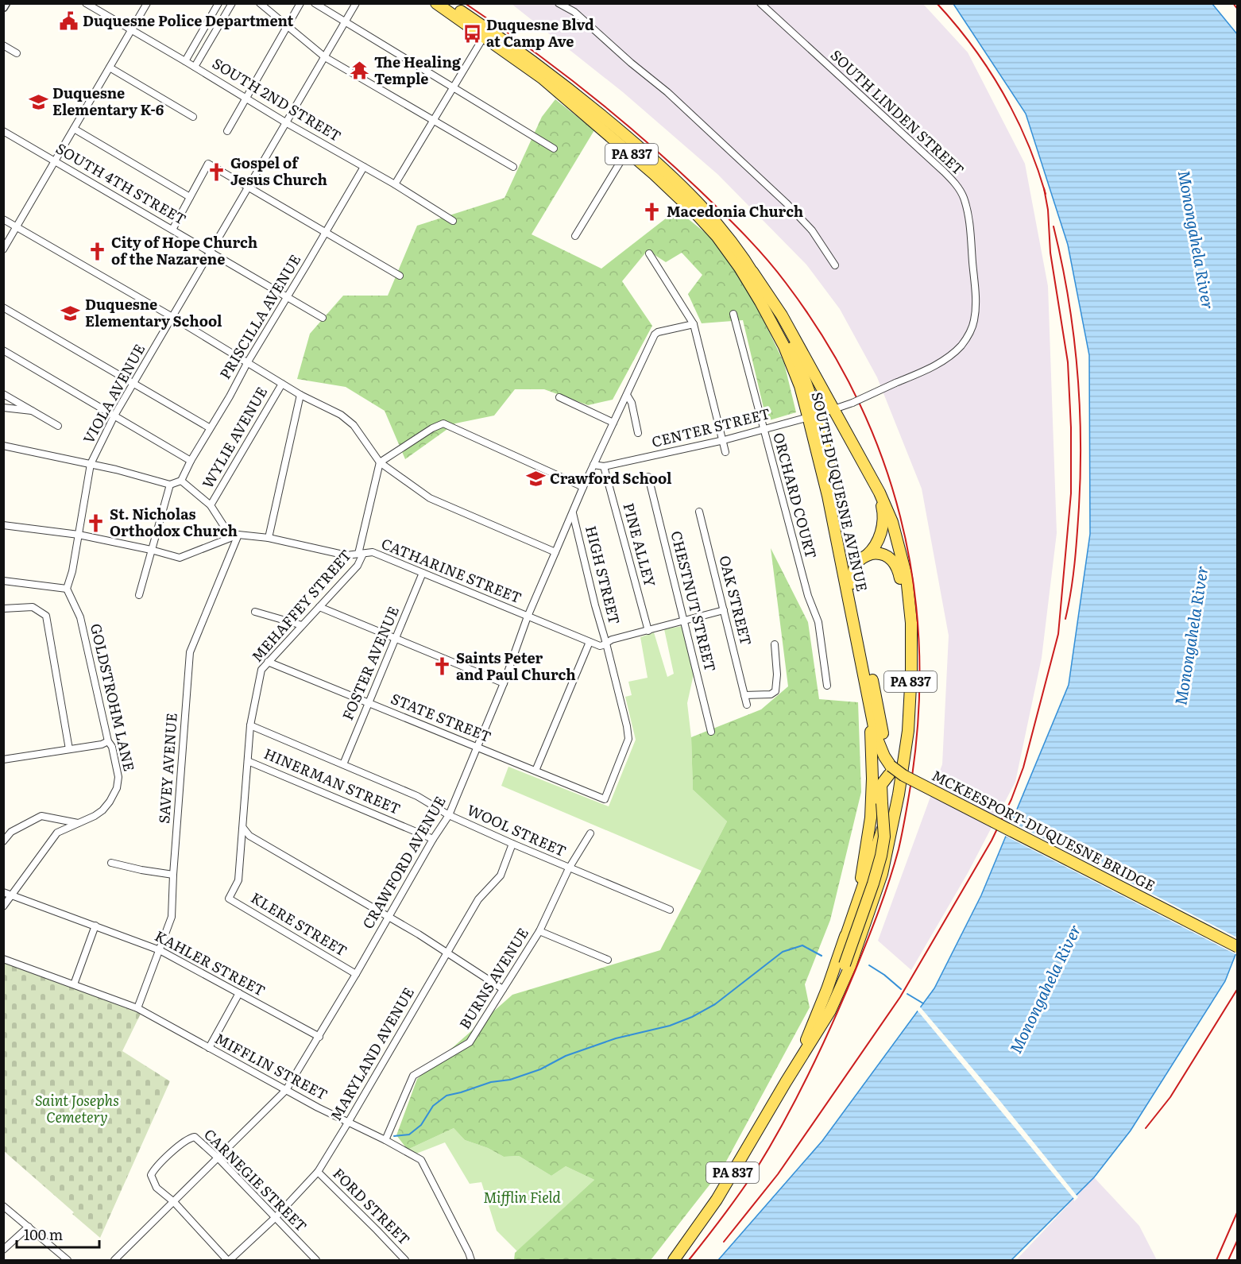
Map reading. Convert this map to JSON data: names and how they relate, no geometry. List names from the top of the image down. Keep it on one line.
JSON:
{"streets":{"main road":["PA 837","SOUTH DUQUESNE AVENUE","MCKEESPORT-DUQUESNE BRIDGE"],"street":["SOUTH 2ND STREET","SOUTH LINDEN STREET","SOUTH 4TH STREET","PRISCILLA AVENUE","VIOLA AVENUE","CENTER STREET","WYLIE AVENUE","ORCHARD COURT","PINE ALLEY","CATHARINE STREET","HIGH STREET","OAK STREET","CHESTNUT STREET","MEHAFFEY STREET","FOSTER AVENUE","GOLDSTROHM LANE","STATE STREET","SAVEY AVENUE","HINERMAN STREET","WOOL STREET","CRAWFORD AVENUE","KLERE STREET","KAHLER STREET","BURNS AVENUE","MARYLAND AVENUE","MIFFLIN STREET","CARNEGIE STREET","FORD STREET"]},"crossings":[["SOUTH 2ND STREET","PRISCILLA AVENUE"],["SOUTH 2ND STREET","VIOLA AVENUE"],["SOUTH LINDEN STREET","PA 837"],["SOUTH LINDEN STREET","CENTER STREET"],["PA 837","CENTER STREET"],["PA 837","SOUTH DUQUESNE AVENUE"],["PA 837","MCKEESPORT-DUQUESNE BRIDGE"],["SOUTH 4TH STREET","PRISCILLA AVENUE"],["SOUTH 4TH STREET","VIOLA AVENUE"],["VIOLA AVENUE","CATHARINE STREET"],["CENTER STREET","SOUTH DUQUESNE AVENUE"],["CENTER STREET","ORCHARD COURT"],["CENTER STREET","PINE ALLEY"],["CENTER STREET","CRAWFORD AVENUE"],["SOUTH DUQUESNE AVENUE","MCKEESPORT-DUQUESNE BRIDGE"],["CATHARINE STREET","HIGH STREET"],["CATHARINE STREET","MEHAFFEY STREET"],["CATHARINE STREET","FOSTER AVENUE"],["CATHARINE STREET","SAVEY AVENUE"],["CATHARINE STREET","CRAWFORD AVENUE"],["HIGH STREET","STATE STREET"],["HIGH STREET","CRAWFORD AVENUE"],["MEHAFFEY STREET","STATE STREET"],["MEHAFFEY STREET","HINERMAN STREET"],["MEHAFFEY STREET","WOOL STREET"],["MEHAFFEY STREET","KLERE STREET"],["FOSTER AVENUE","STATE STREET"],["FOSTER AVENUE","WOOL STREET"],["GOLDSTROHM LANE","KAHLER STREET"],["STATE STREET","CRAWFORD AVENUE"],["SAVEY AVENUE","KAHLER STREET"],["SAVEY AVENUE","MIFFLIN STREET"],["HINERMAN STREET","CRAWFORD AVENUE"],["WOOL STREET","CRAWFORD AVENUE"],["WOOL STREET","BURNS AVENUE"],["WOOL STREET","MARYLAND AVENUE"],["CRAWFORD AVENUE","KLERE STREET"],["CRAWFORD AVENUE","KAHLER STREET"],["CRAWFORD AVENUE","MIFFLIN STREET"],["CRAWFORD AVENUE","CARNEGIE STREET"],["BURNS AVENUE","MIFFLIN STREET"],["MARYLAND AVENUE","MIFFLIN STREET"],["MARYLAND AVENUE","CARNEGIE STREET"],["MARYLAND AVENUE","FORD STREET"]],"water":["Monongahela River"],"parks":["Saint Josephs Cemetery","Mifflin Field"],"places":{"public building":["Duquesne Police Department"],"bus stop":["Duquesne Blvd at Camp Ave"],"temple":["The Healing Temple"],"school or university":["Duquesne Elementary K-6","Duquesne Elementary School","Crawford School"],"church":["Gospel of Jesus Church","Macedonia Church","City of Hope Church of the Nazarene","St. Nicholas Orthodox Church","Saints Peter and Paul Church"]},"scale_bar":"100 m"}
